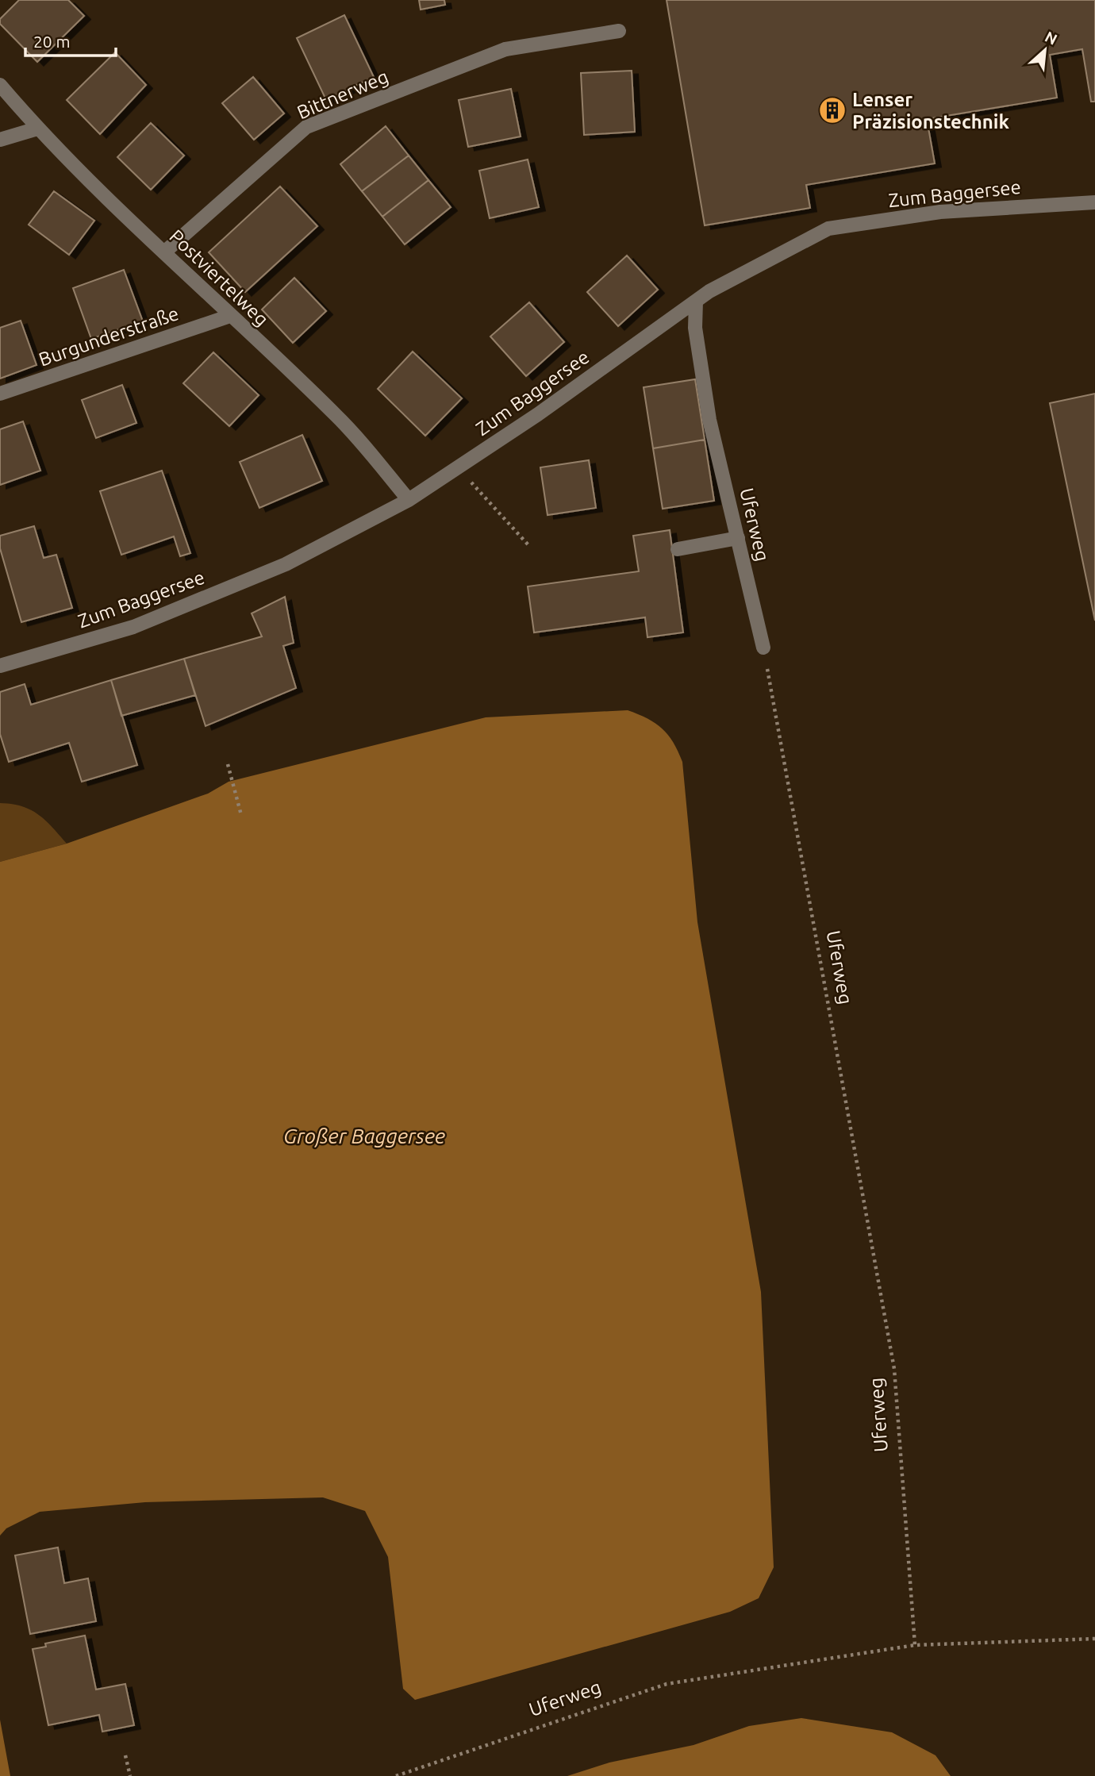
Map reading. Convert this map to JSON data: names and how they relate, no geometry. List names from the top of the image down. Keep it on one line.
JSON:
{"streets":{"street":["Bittnerweg","Zum Baggersee","Postviertelweg","Burgunderstraße","Uferweg"]},"crossings":[["Bittnerweg","Postviertelweg"],["Zum Baggersee","Postviertelweg"],["Zum Baggersee","Uferweg"],["Postviertelweg","Burgunderstraße"]],"water":["Großer Baggersee"],"places":{"building":["Lenser Präzisionstechnik"]},"scale_bar":"20 m","north":"top right"}
